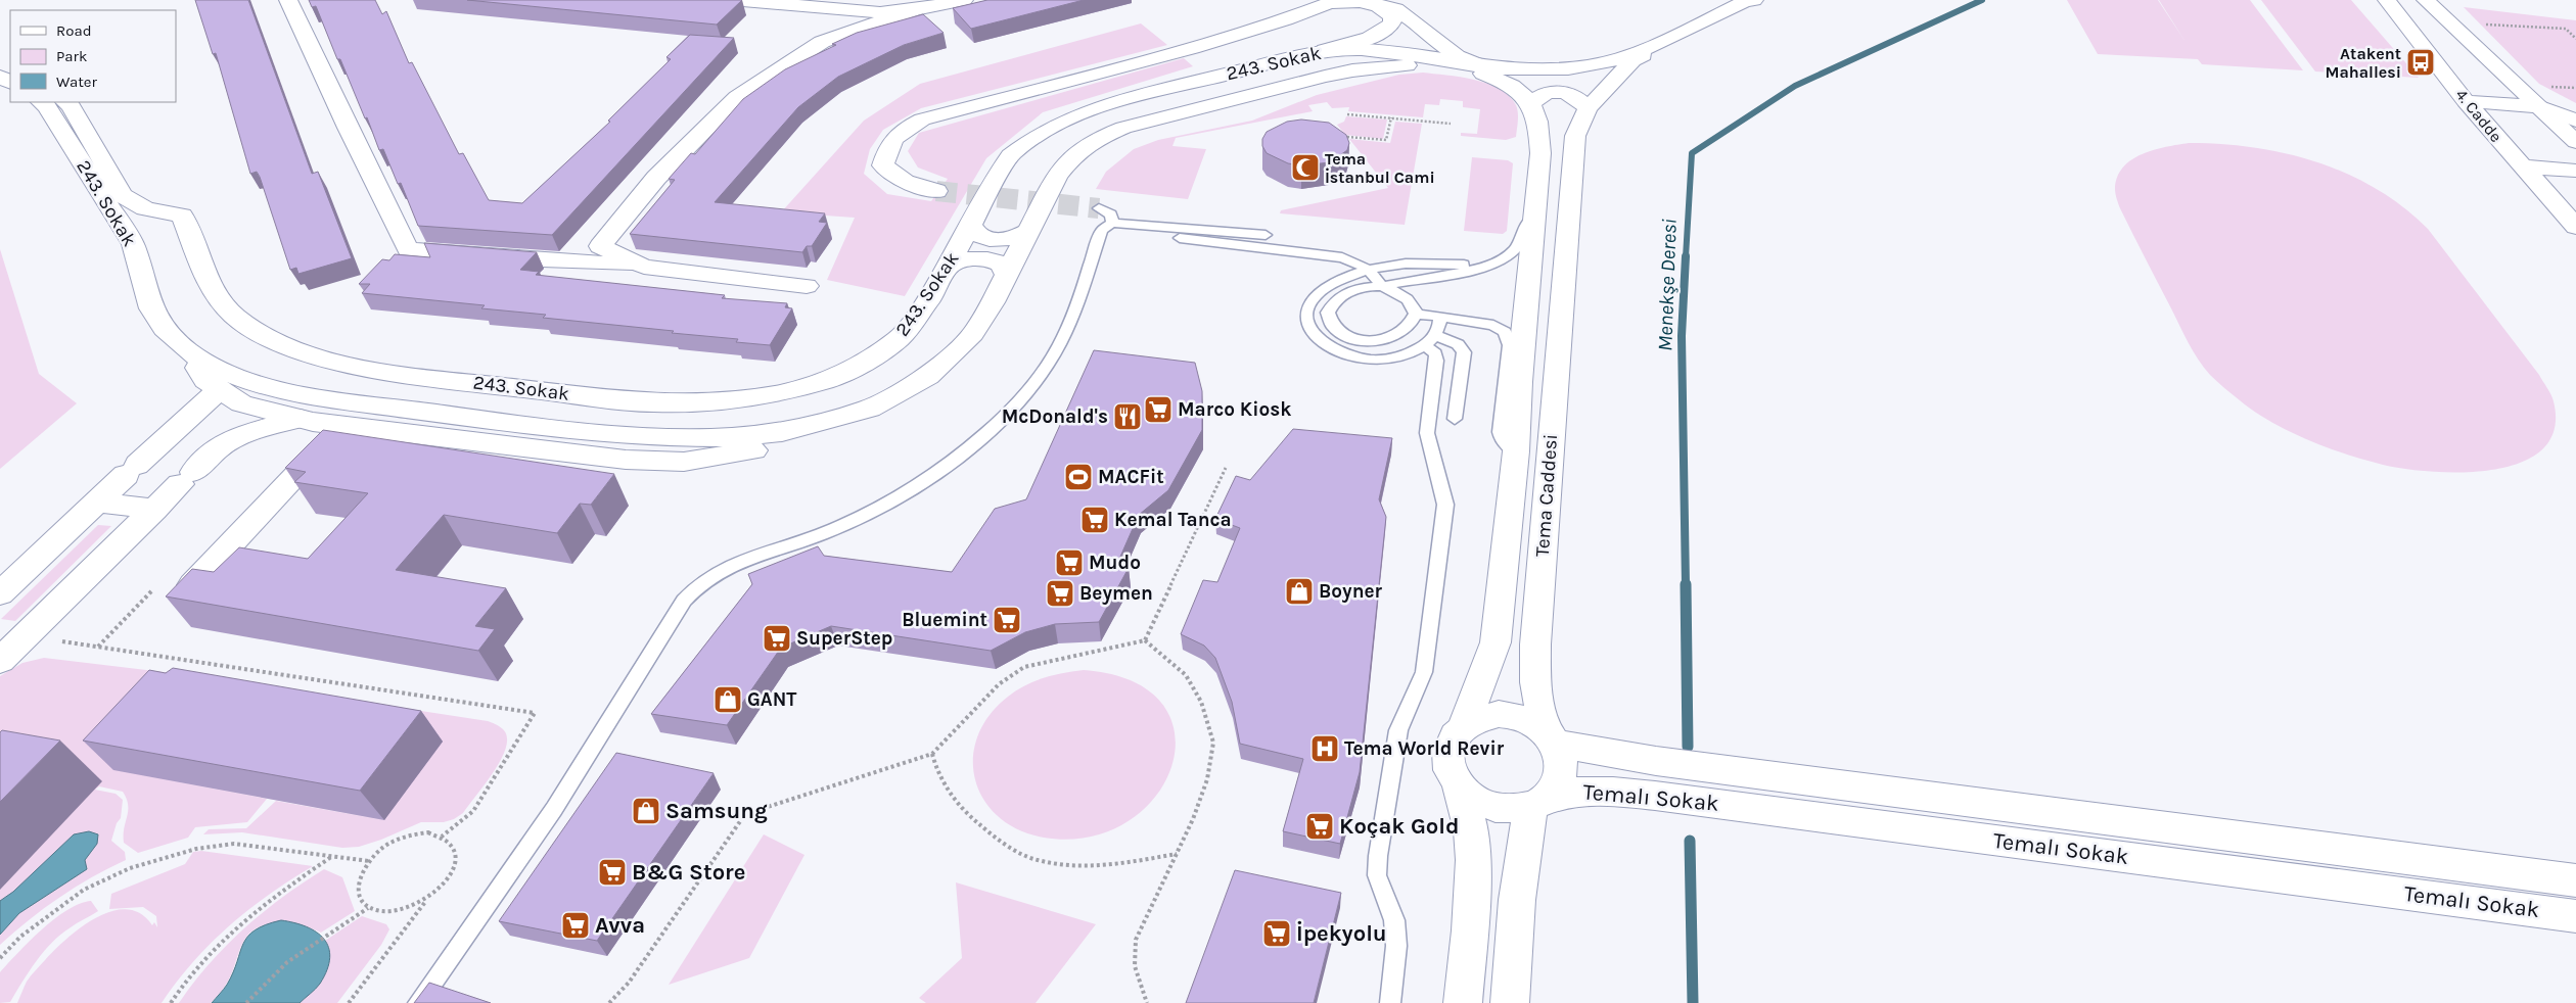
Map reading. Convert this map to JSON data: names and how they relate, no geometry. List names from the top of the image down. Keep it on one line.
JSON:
{"streets":{"street":["243. Sokak","4. Cadde","Tema Caddesi","Temalı Sokak"]},"crossings":[["243. Sokak","Tema Caddesi"],["Tema Caddesi","Temalı Sokak"]],"water":["Menekşe Deresi"],"places":{"bus stop":["Atakent Mahallesi"],"mosque":["Tema İstanbul Cami"],"supermarket":["Marco Kiosk","Kemal Tanca","Mudo","Beymen","Bluemint","SuperStep","Koçak Gold","B&G Store","Avva","İpekyolu"],"restaurant":["McDonald's"],"sports":["MACFit"],"shop":["Boyner","GANT","Samsung"],"hospital":["Tema World Revir"]},"legend":["Road","Park","Water"]}
